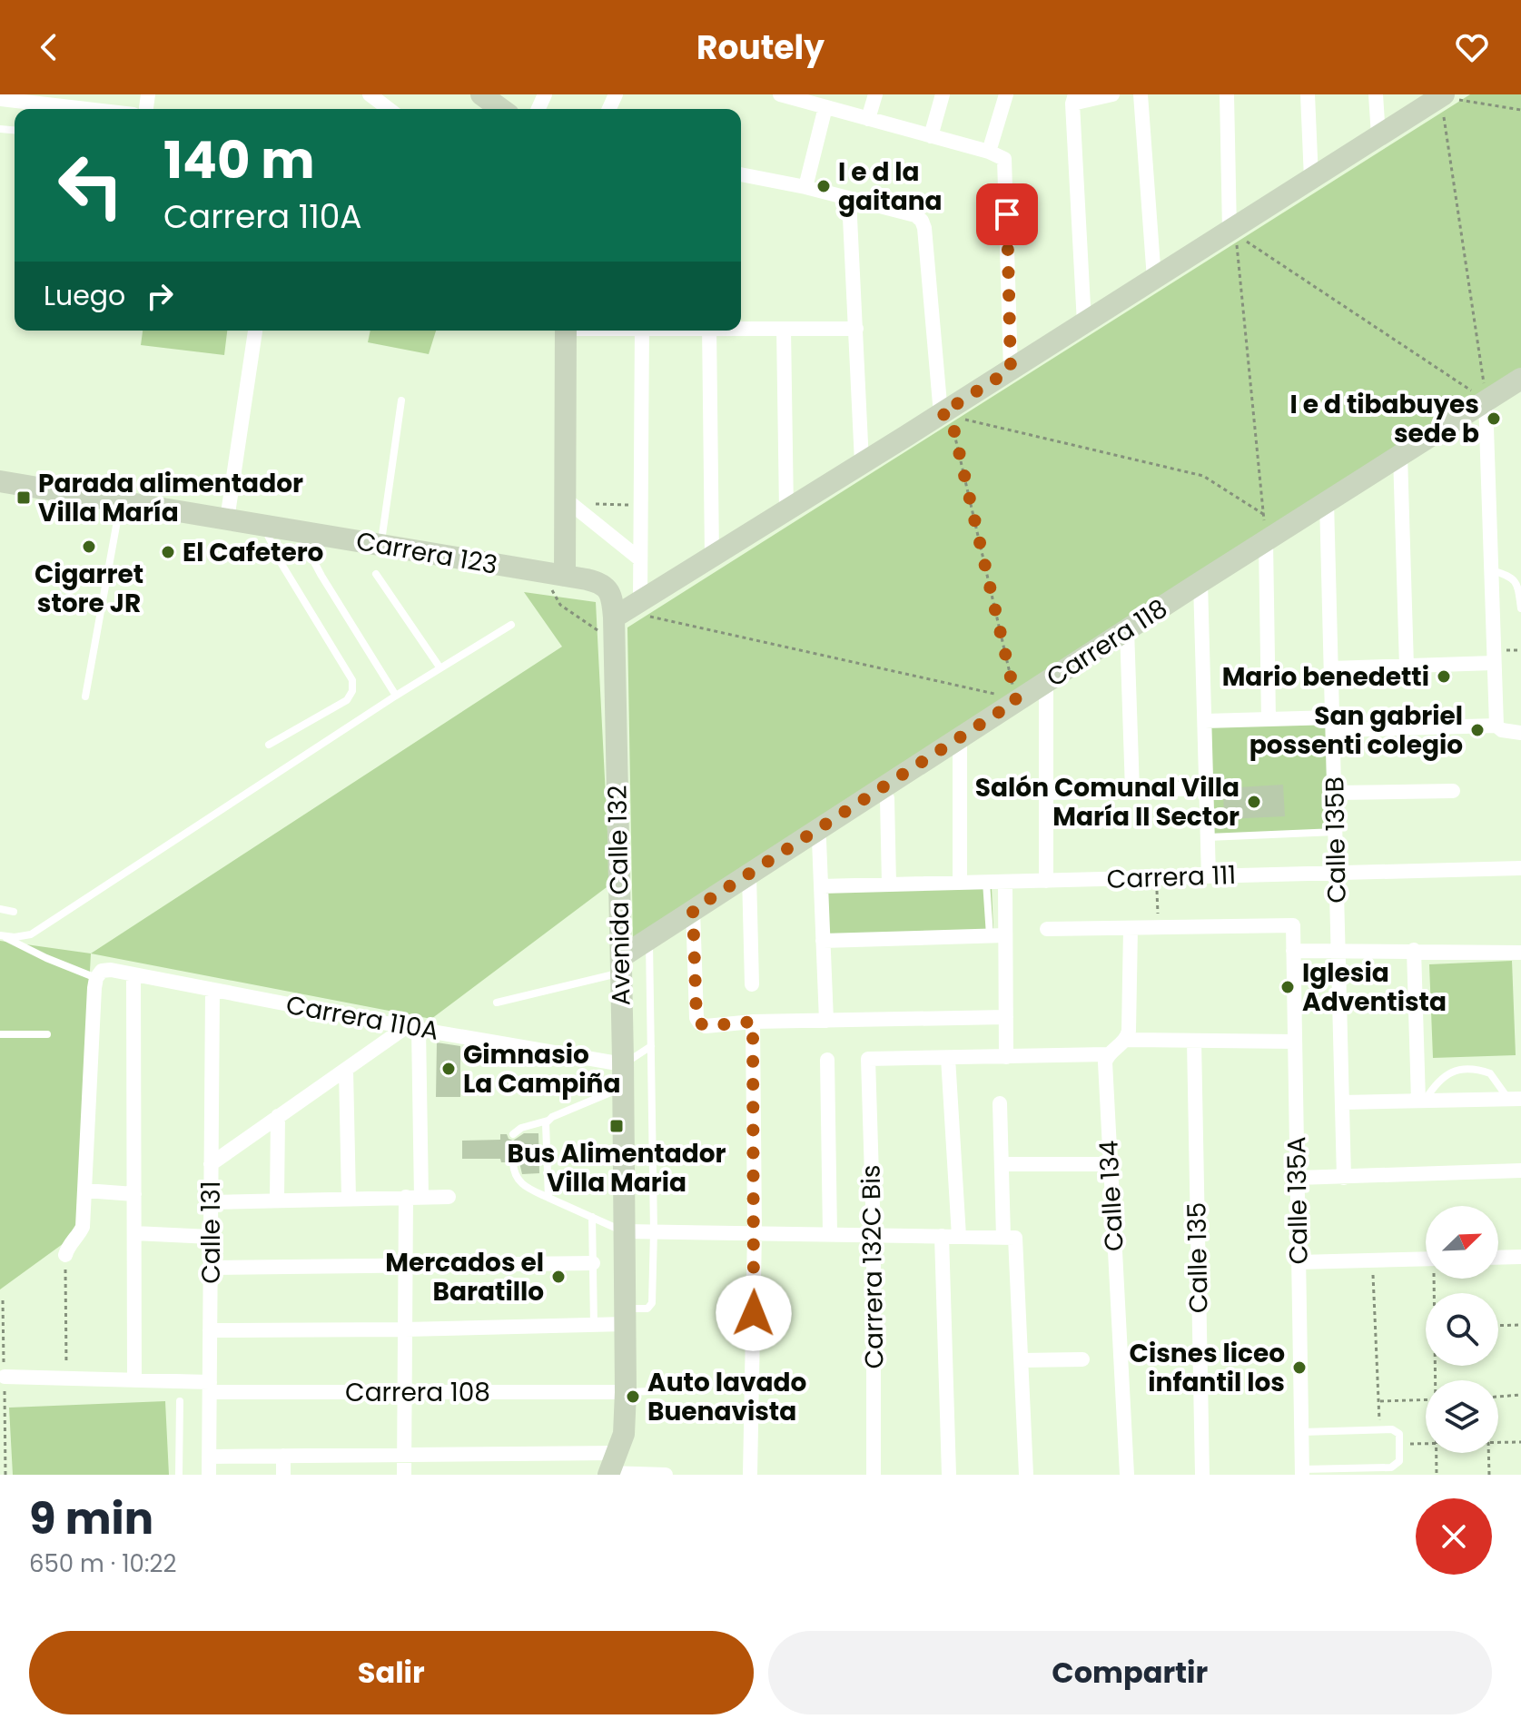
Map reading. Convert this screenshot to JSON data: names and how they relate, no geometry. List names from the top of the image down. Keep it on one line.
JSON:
{"streets":{"street":["Carrera 123","Carrera 118","Calle 135B","Carrera 111","Avenida Calle 132","Carrera 110A","Calle 134","Calle 135A","Calle 131","Calle 135","Carrera 132C Bis","Carrera 108"]},"crossings":[["Carrera 123","Avenida Calle 132"],["Carrera 118","Calle 135B"],["Carrera 118","Avenida Calle 132"],["Calle 135B","Carrera 111"],["Avenida Calle 132","Carrera 110A"],["Avenida Calle 132","Carrera 108"],["Carrera 110A","Calle 131"],["Calle 131","Carrera 108"]],"places":{"other":["I e d la gaitana","I e d tibabuyes sede b","Cigarret store JR","El Cafetero","Mario benedetti","San gabriel possenti colegio","Salón Comunal Villa María II Sector","Iglesia Adventista","Gimnasio La Campiña","Mercados el Baratillo","Cisnes liceo infantil los","Auto lavado Buenavista"],"transit":["Parada alimentador Villa María","Bus Alimentador Villa Maria"]},"north":"top right","page":{"header":"Routely","turn":["140 m","Carrera 110A"],"then":"Luego","heading":["9 min","650 m · 10:22"],"buttons":["Salir","Compartir"]}}
